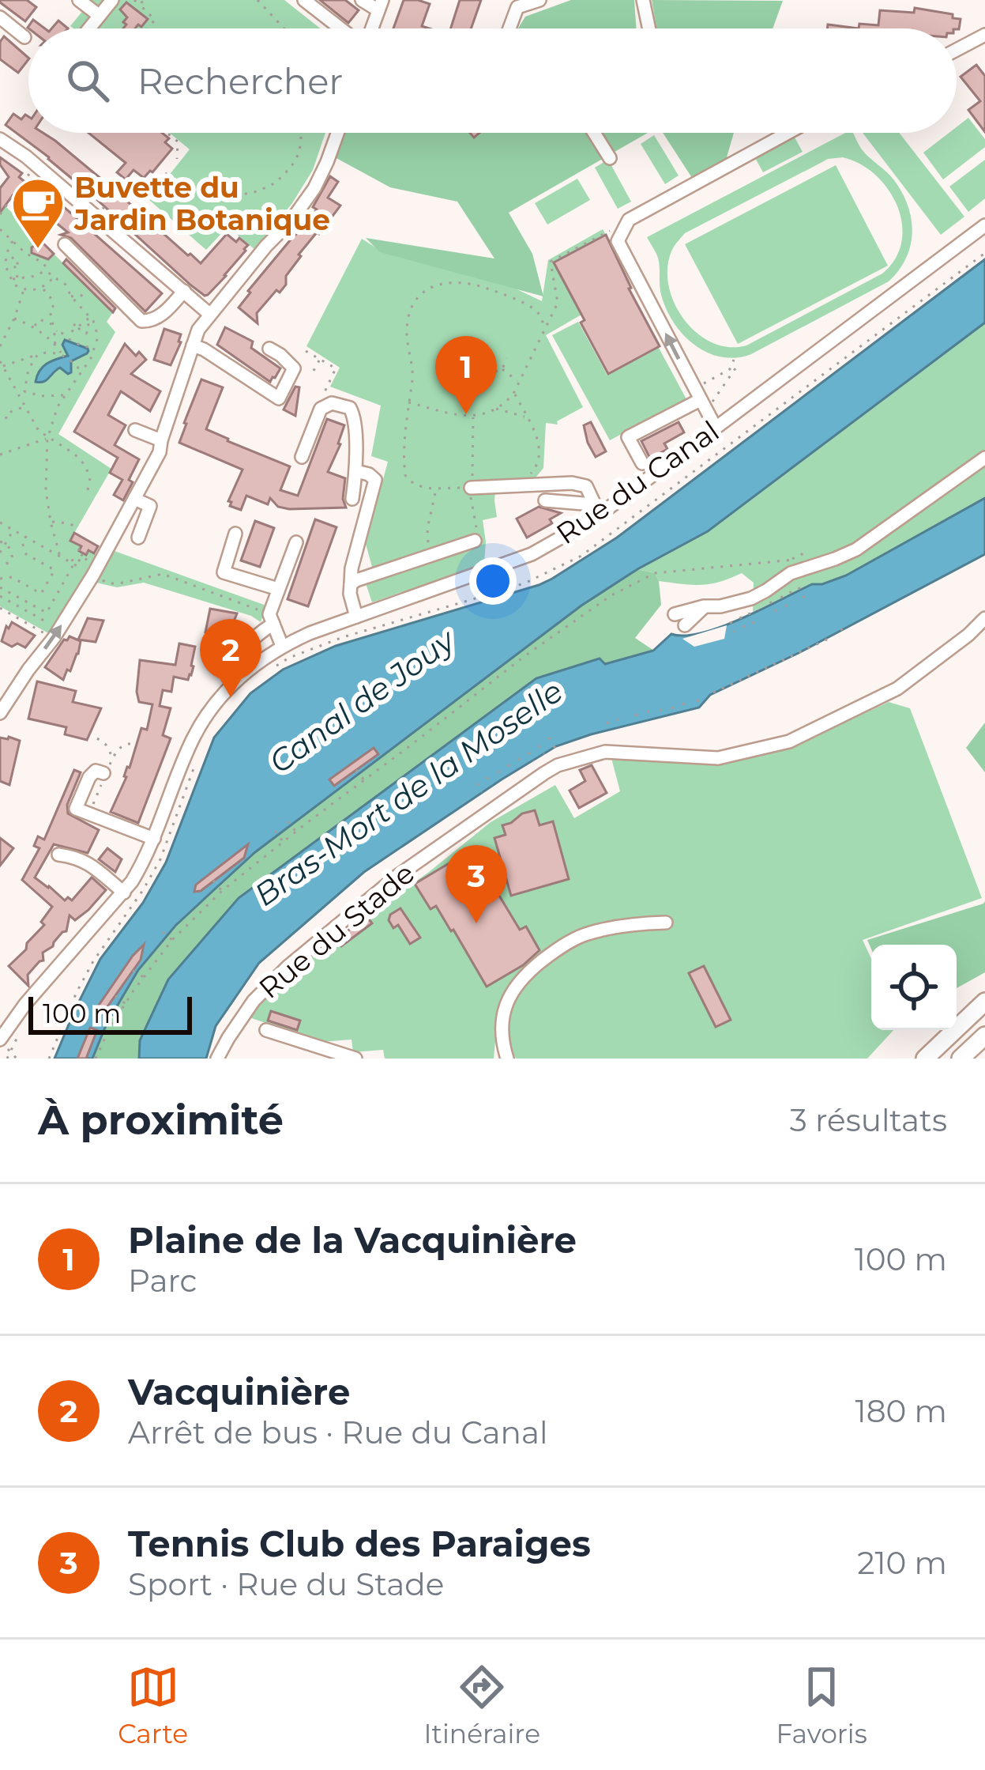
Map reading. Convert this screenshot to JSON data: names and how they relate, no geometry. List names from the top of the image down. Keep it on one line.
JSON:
{"streets":{"street":["Rue du Canal","Rue du Stade"]},"water":["Canal de Jouy","Bras-Mort de la Moselle"],"places":{"cafe":["Buvette du Jardin Botanique"]},"scale_bar":"100 m","page":{"search":"Rechercher","pins":["1","2","3"],"scale":"100 m","heading":["À proximité","3 résultats"],"list":[{"mark":"1","name":"Plaine de la Vacquinière","note":"Parc","value":"100 m"},{"mark":"2","name":"Vacquinière","note":"Arrêt de bus · Rue du Canal","value":"180 m"},{"mark":"3","name":"Tennis Club des Paraiges","note":"Sport · Rue du Stade","value":"210 m"}],"nav":["Carte","Itinéraire","Favoris"]}}
